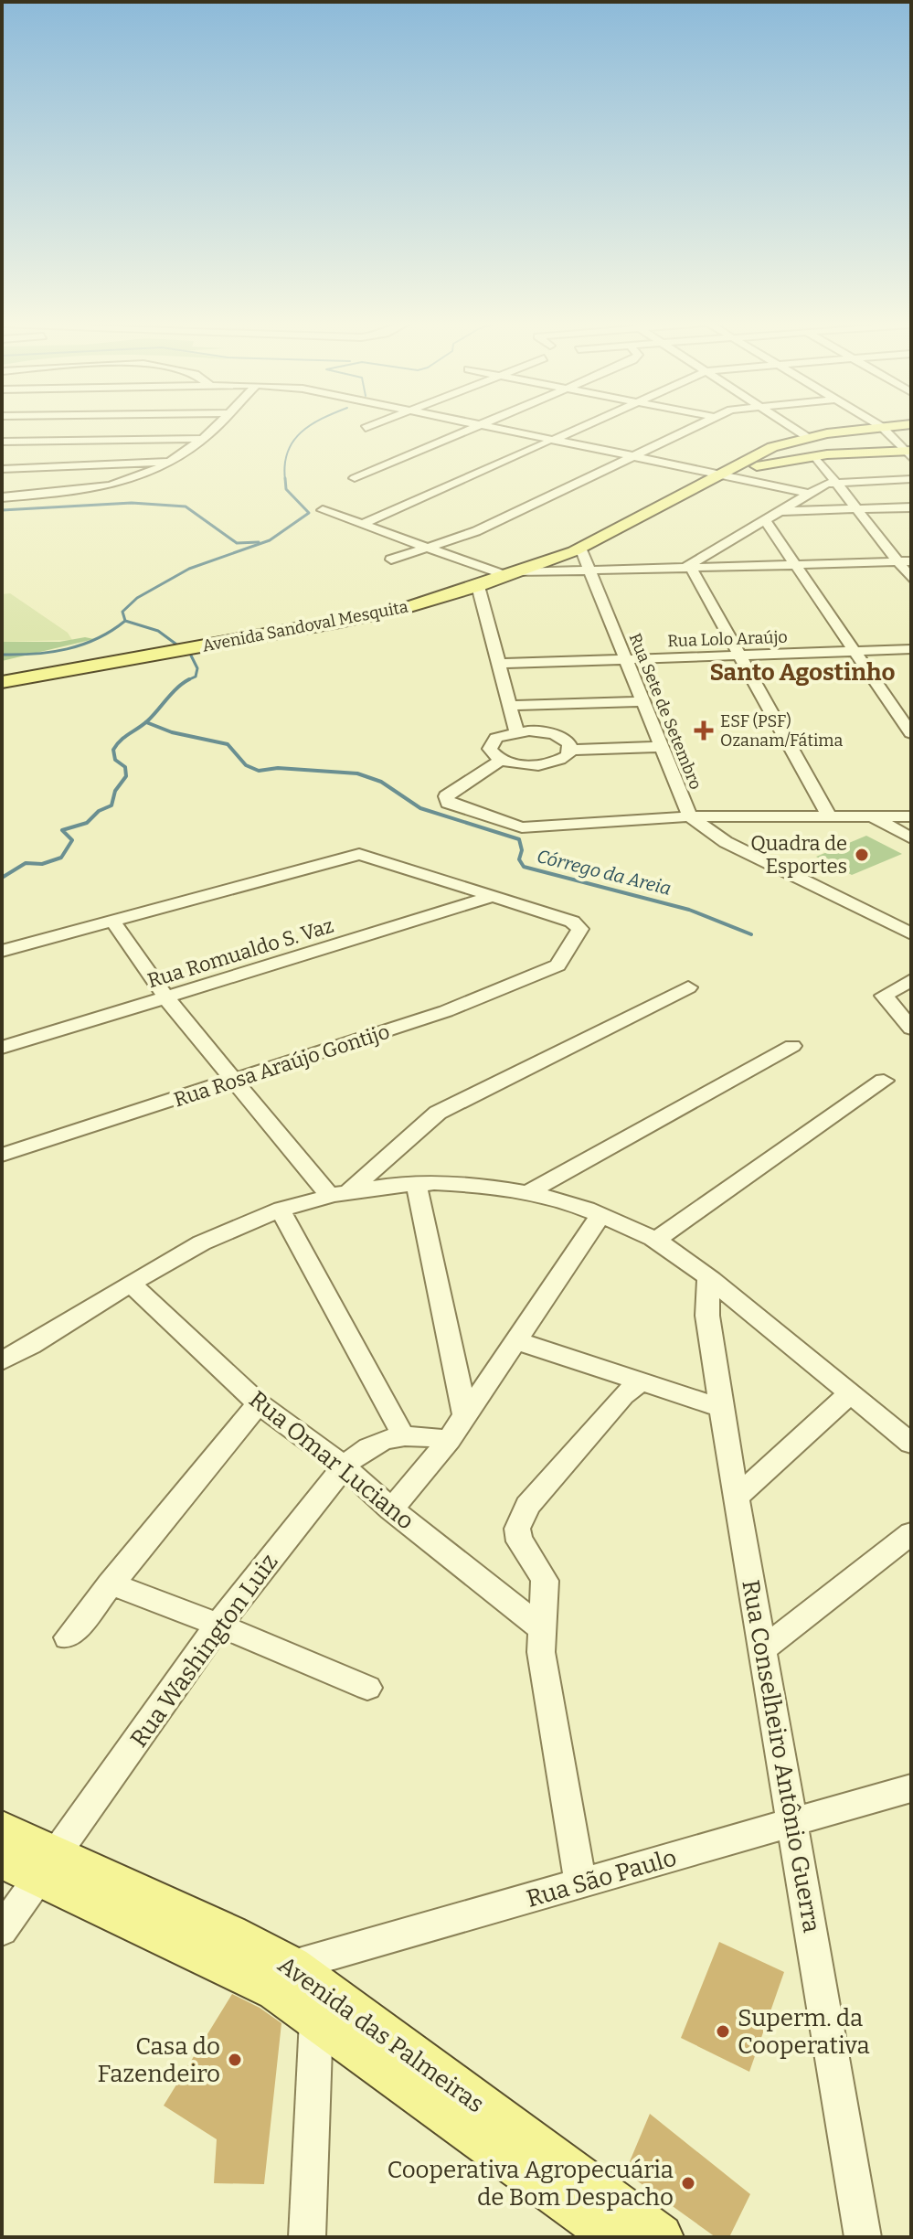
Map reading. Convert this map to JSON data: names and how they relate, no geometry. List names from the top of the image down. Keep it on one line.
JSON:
{"streets":{"main road":["Avenida Sandoval Mesquita","Avenida das Palmeiras"],"street":["Rua Lolo Araújo","Rua Sete de Setembro","Rua Romualdo S. Vaz","Rua Rosa Araújo Gontijo","Rua Omar Luciano","Rua Washington Luiz","Rua Conselheiro Antônio Guerra","Rua São Paulo"]},"crossings":[["Avenida Sandoval Mesquita","Rua Sete de Setembro"],["Rua Lolo Araújo","Rua Sete de Setembro"],["Rua Romualdo S. Vaz","Rua Rosa Araújo Gontijo"],["Rua Omar Luciano","Rua Washington Luiz"],["Rua Washington Luiz","Avenida das Palmeiras"],["Rua Conselheiro Antônio Guerra","Rua São Paulo"],["Rua São Paulo","Avenida das Palmeiras"]],"districts":["Santo Agostinho"],"water":["Córrego da Areia"],"places":{"health":["ESF (PSF) Ozanam/Fátima"],"other":["Quadra de Esportes","Superm. da Cooperativa","Casa do Fazendeiro","Cooperativa Agropecuária de Bom Despacho"]}}
